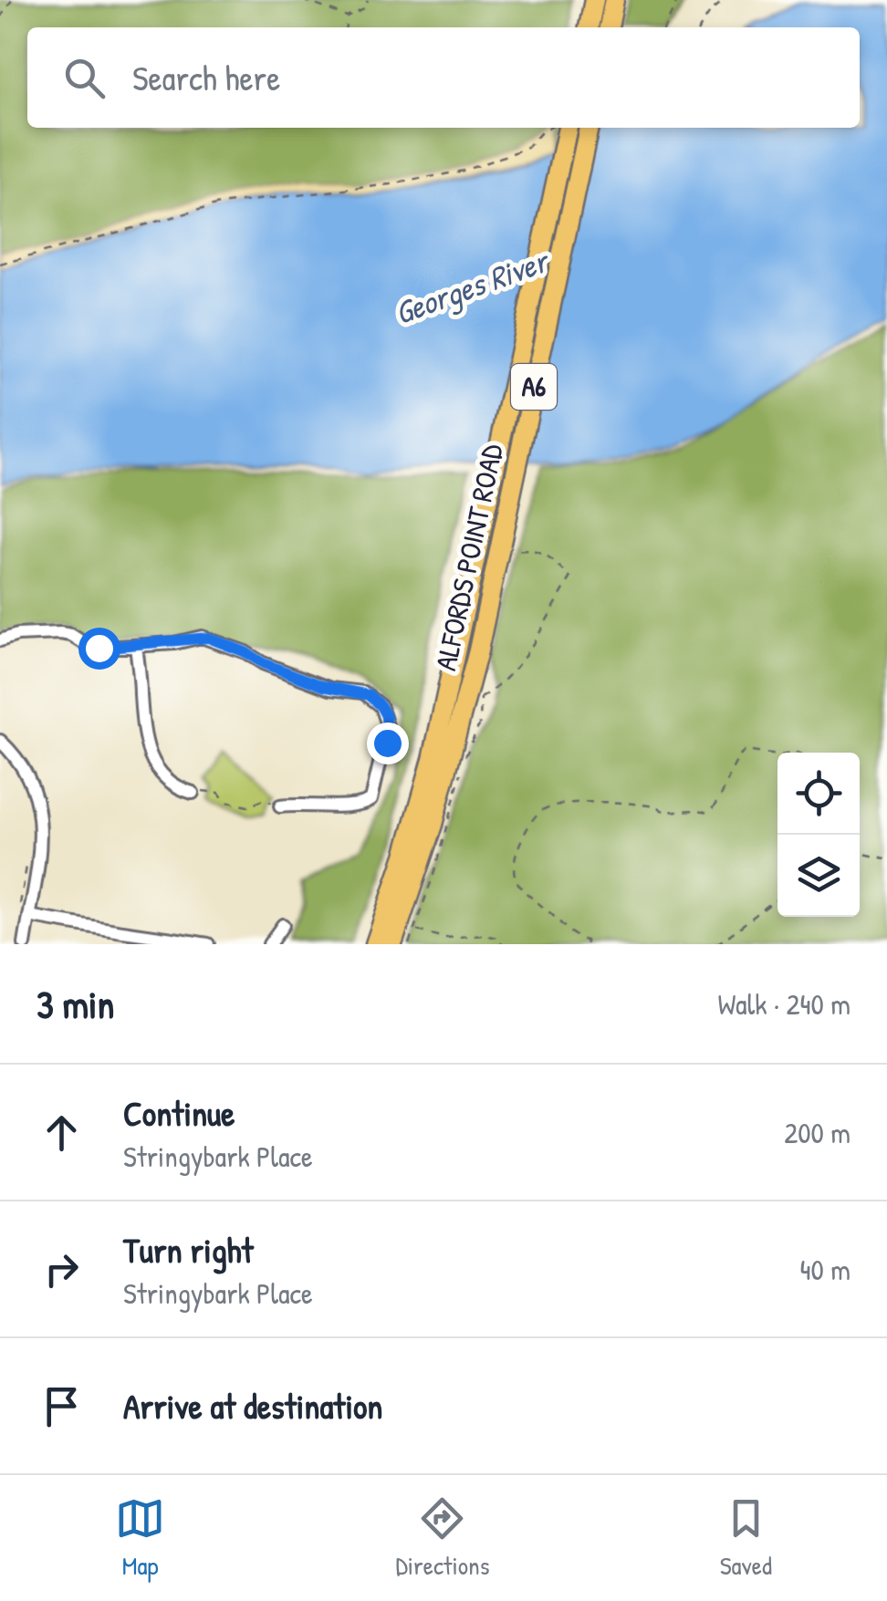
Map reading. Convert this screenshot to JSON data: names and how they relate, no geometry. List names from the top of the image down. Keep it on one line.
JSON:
{"streets":{"highway":["A6","ALFORDS POINT ROAD"]},"water":["Georges River"],"page":{"search":"Search here","heading":["3 min","Walk · 240 m"],"list":[["Continue","Stringybark Place","200 m"],["Turn right","Stringybark Place","40 m"],"Arrive at destination"],"nav":["Map","Directions","Saved"]}}
